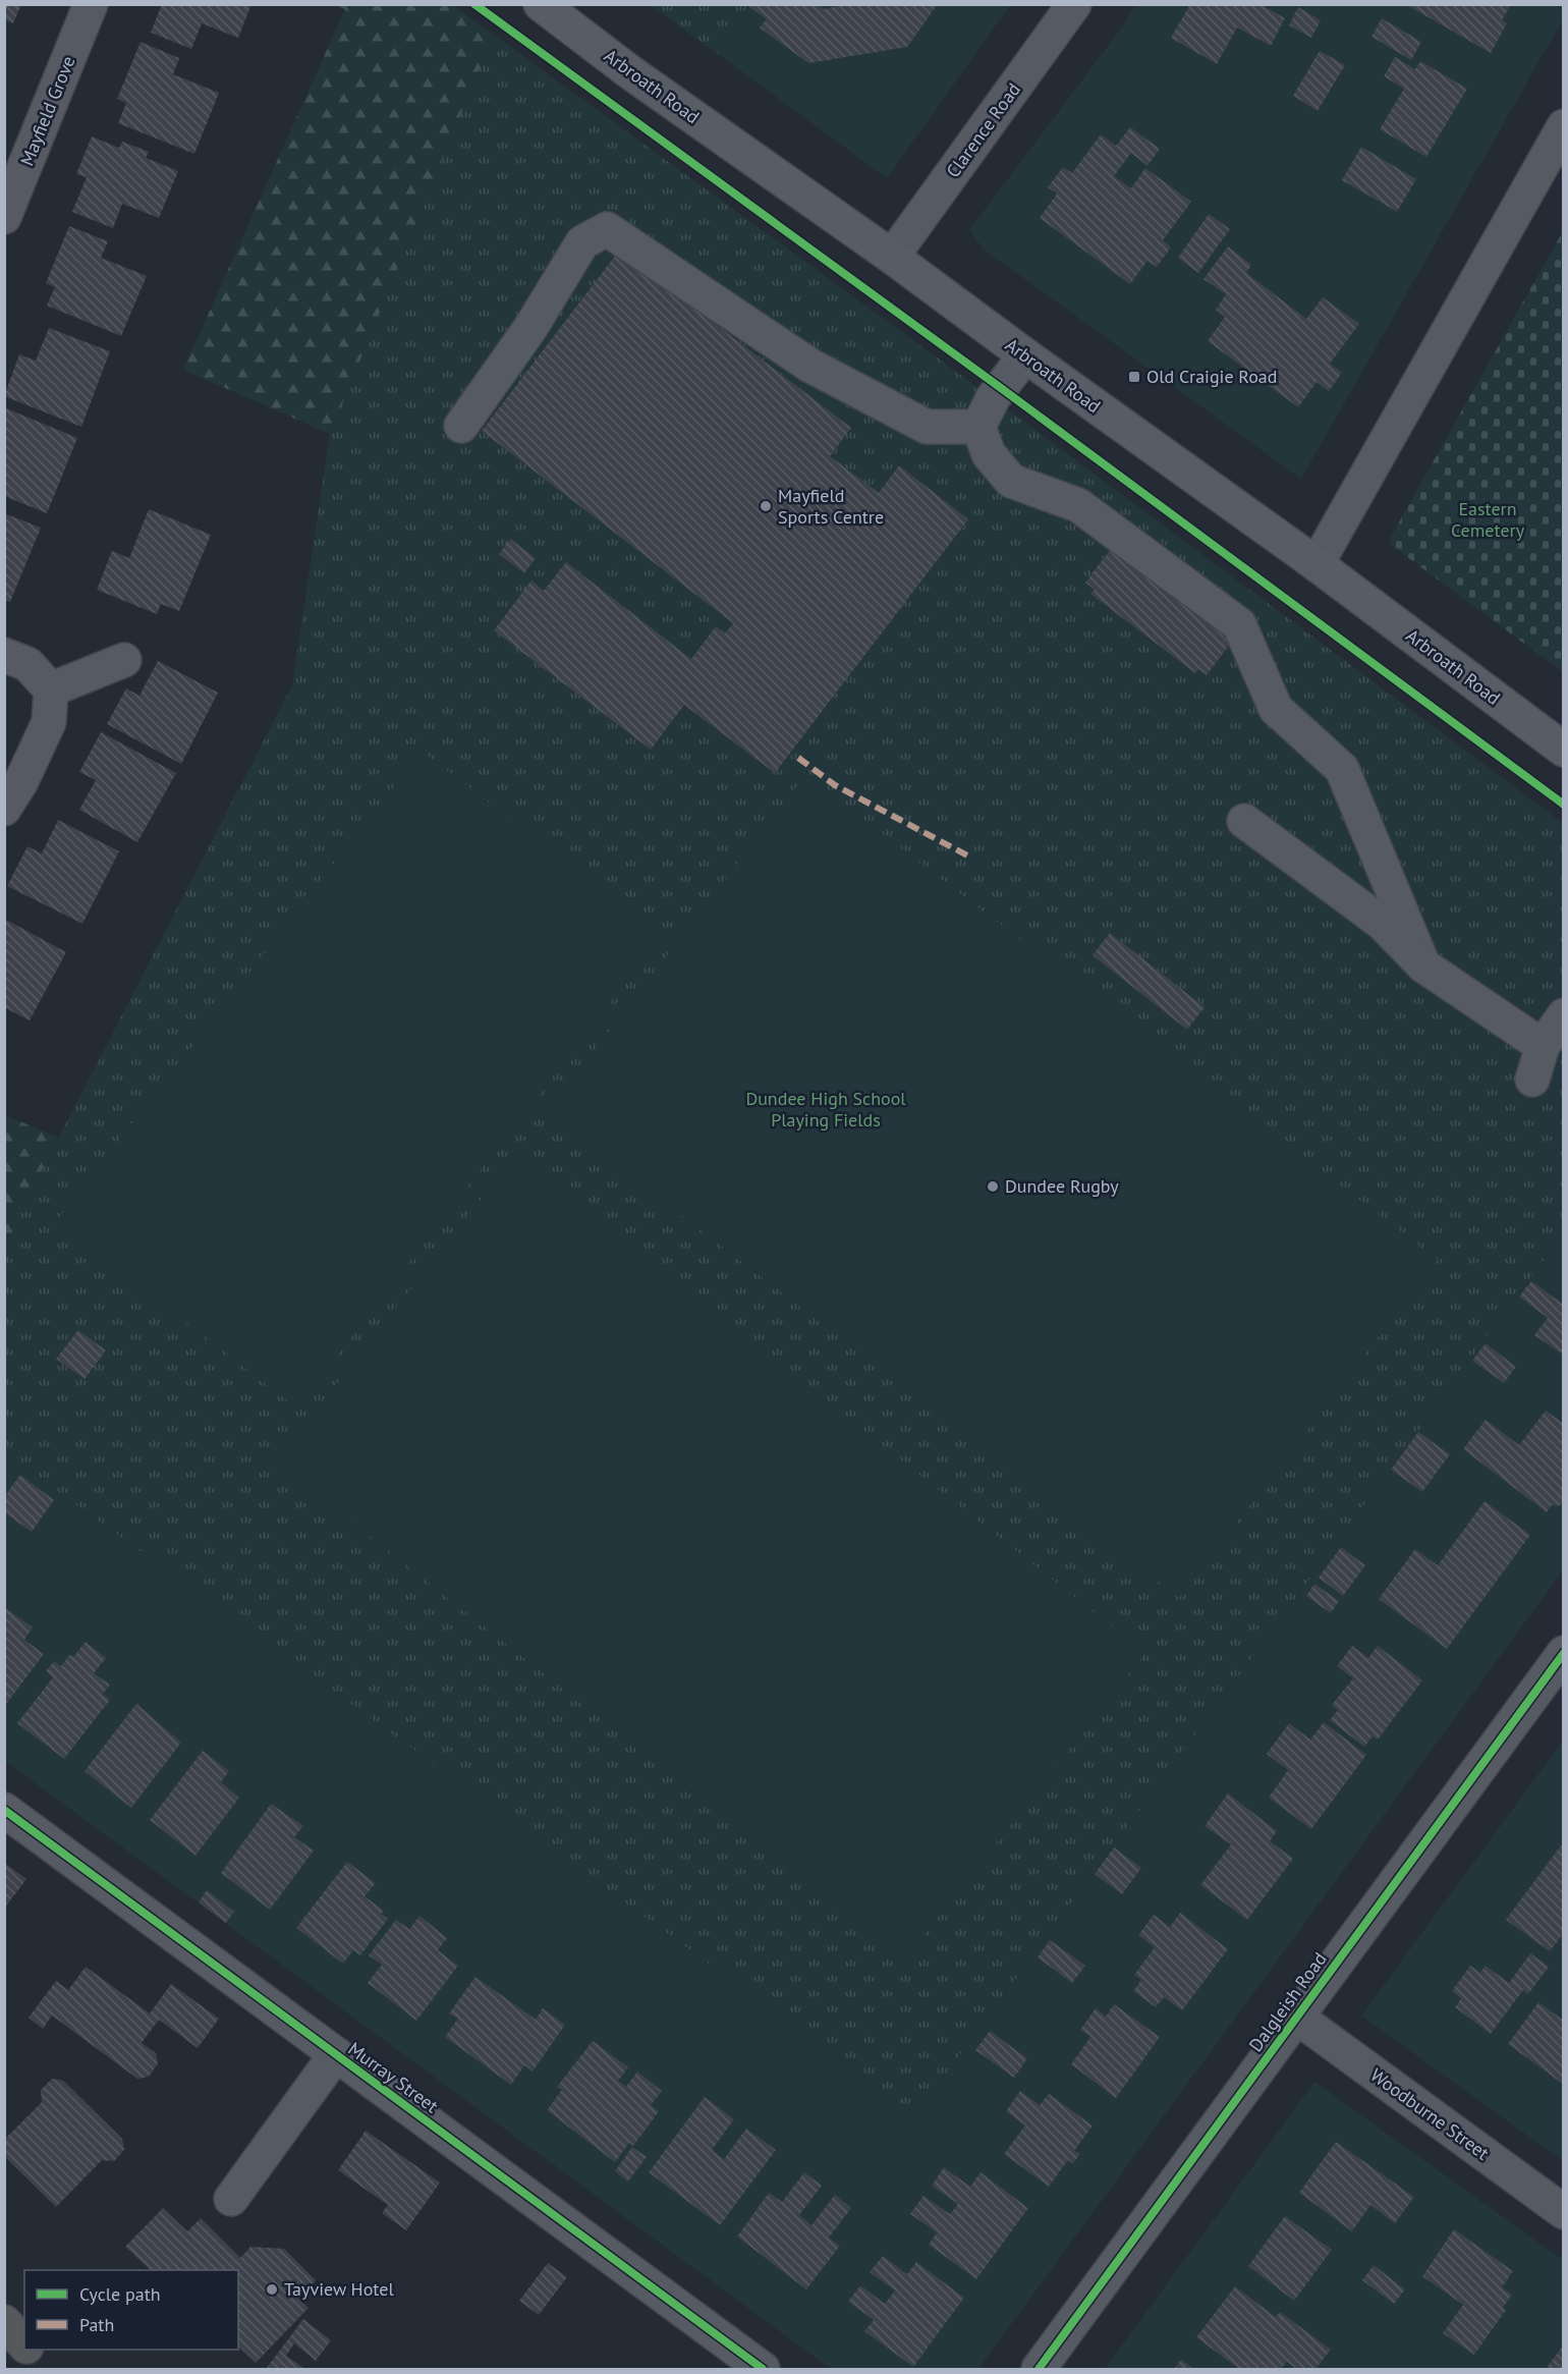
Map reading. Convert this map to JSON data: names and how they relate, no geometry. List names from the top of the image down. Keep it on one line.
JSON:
{"streets":{"main road":["Arbroath Road"],"street":["Mayfield Grove","Clarence Road","Dalgleish Road","Murray Street","Woodburne Street"]},"crossings":[["Arbroath Road","Clarence Road"],["Dalgleish Road","Woodburne Street"]],"parks":["Eastern Cemetery","Dundee High School Playing Fields"],"places":{"transit":["Old Craigie Road"],"other":["Mayfield Sports Centre","Dundee Rugby","Tayview Hotel"]},"legend":["Cycle path","Path"]}
